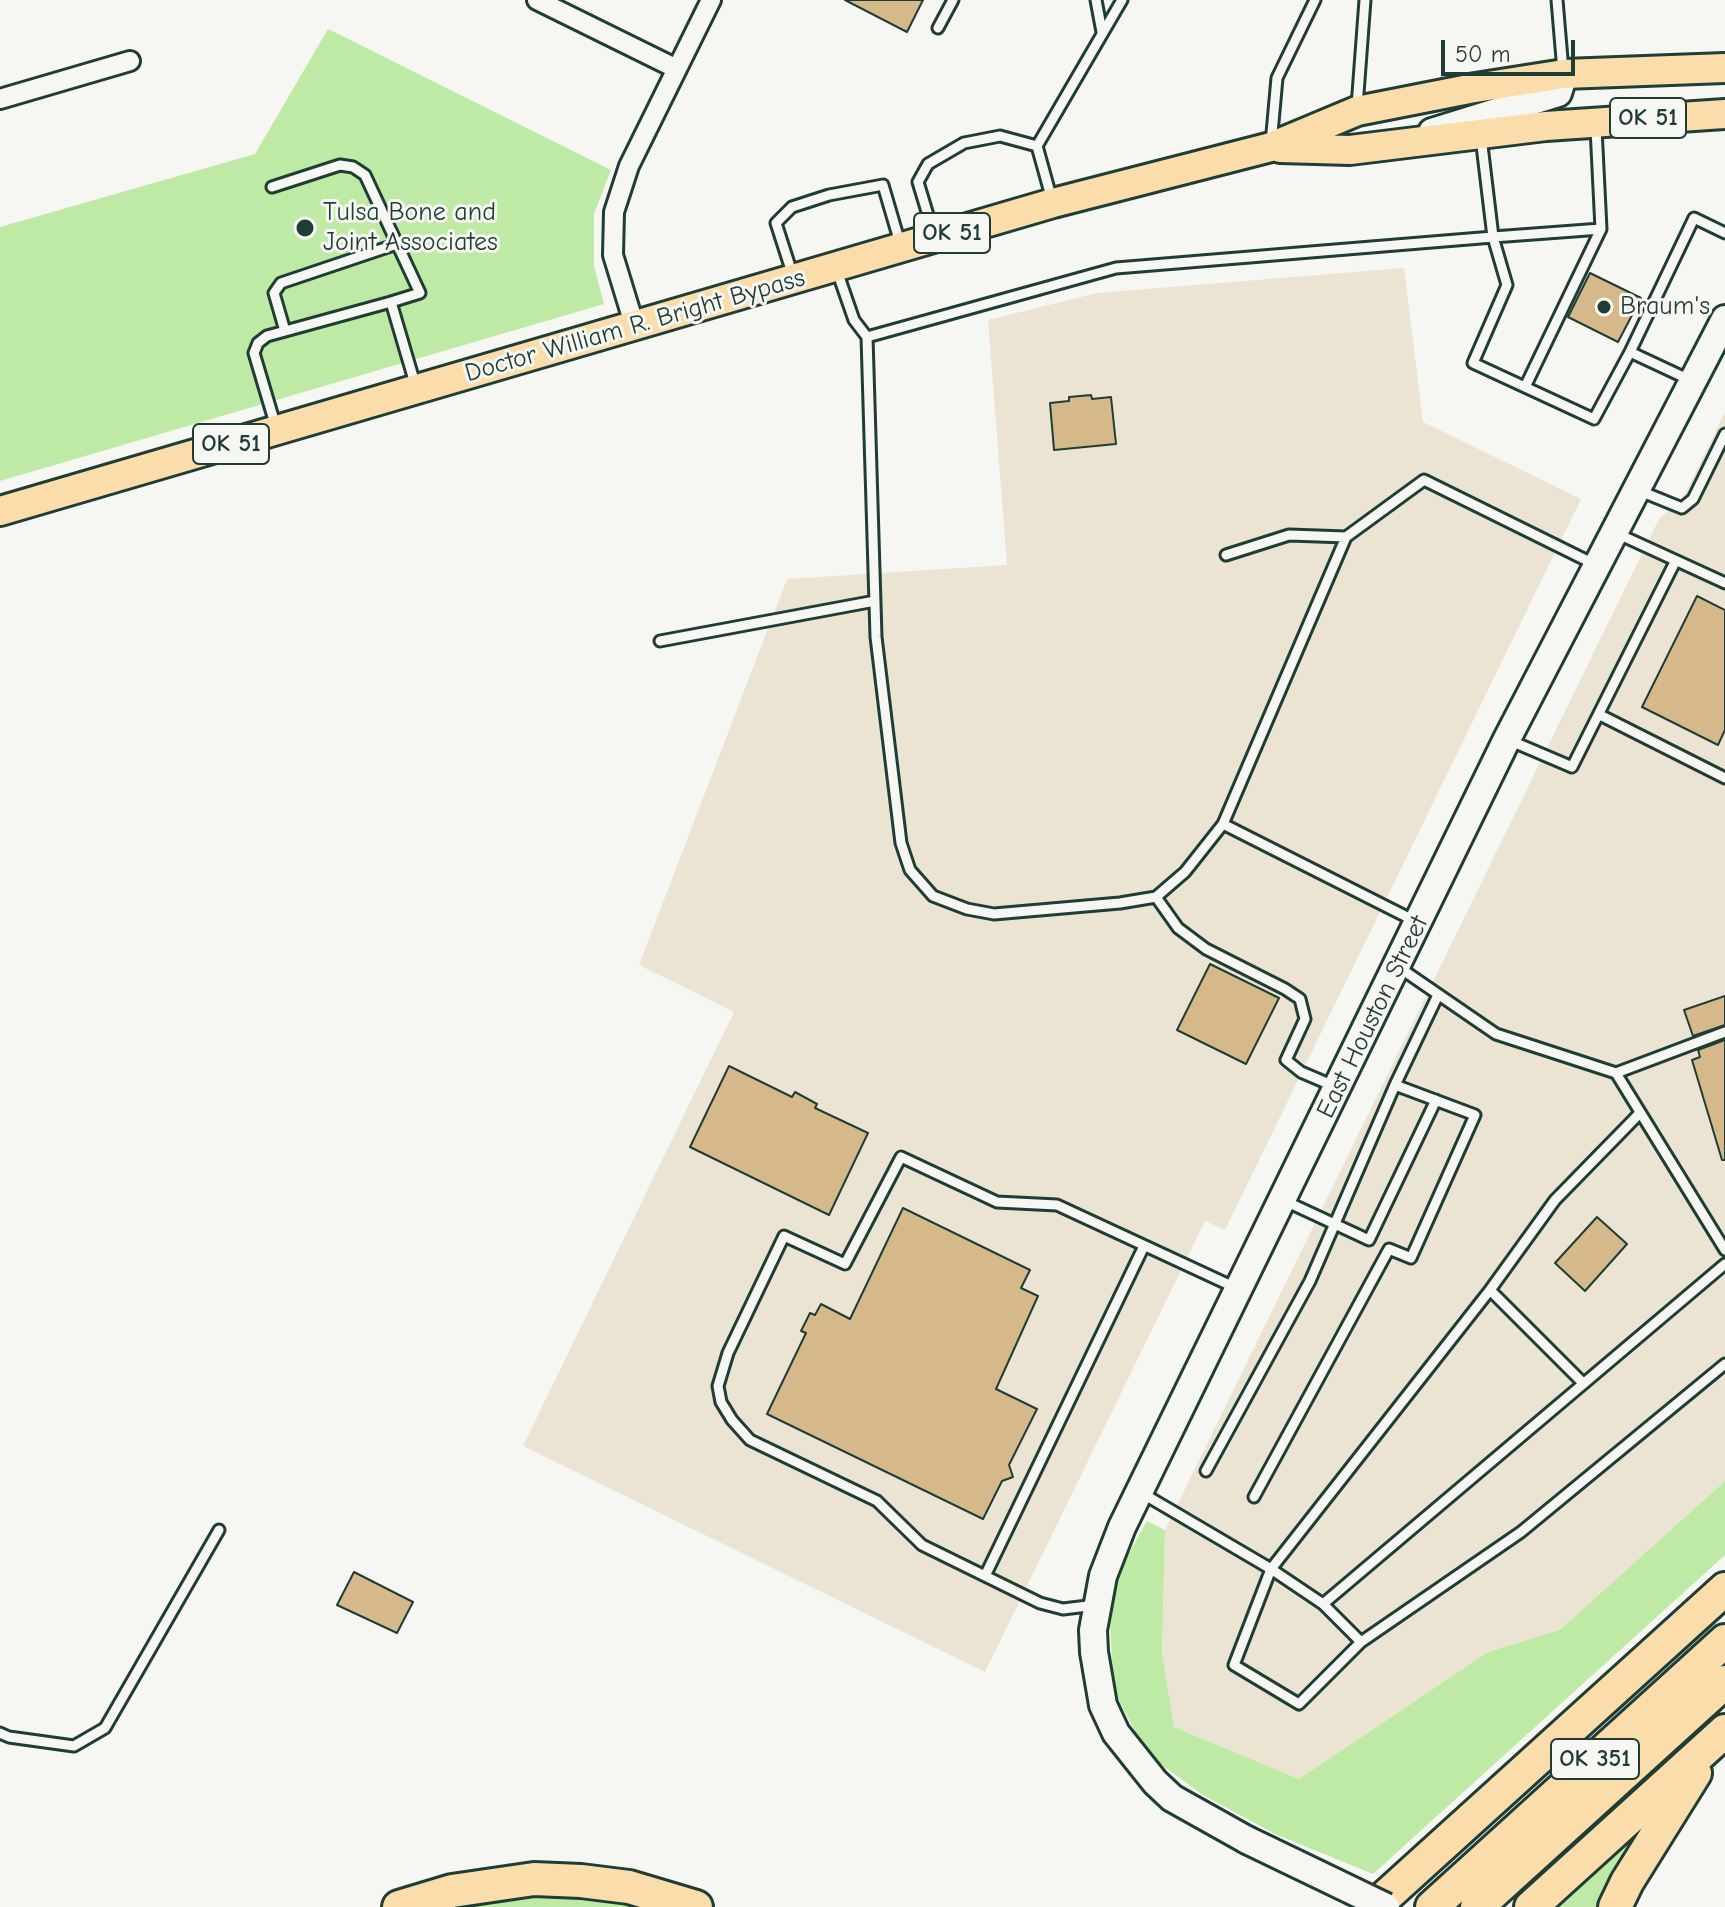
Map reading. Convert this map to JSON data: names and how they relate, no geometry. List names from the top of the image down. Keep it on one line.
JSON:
{"streets":{"highway":["OK 351"],"main road":["OK 51","Doctor William R. Bright Bypass"],"street":["East Houston Street"]},"places":["Tulsa Bone and Joint Associates","Braum's"],"scale_bar":"50 m"}
